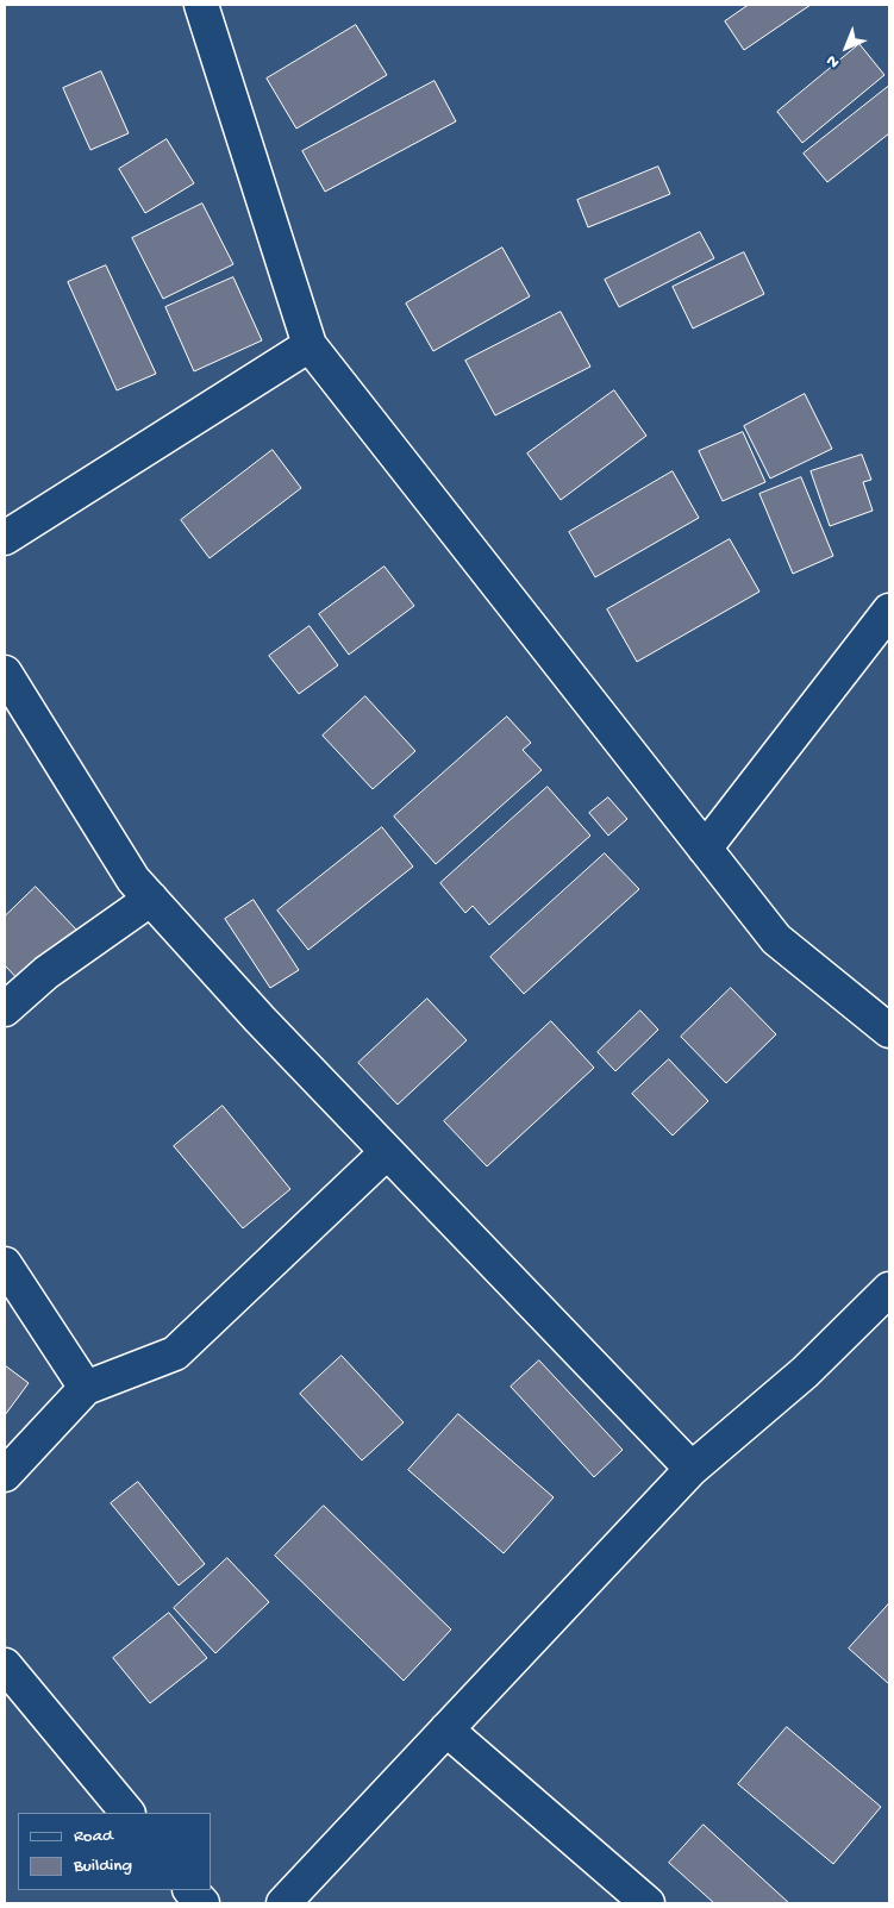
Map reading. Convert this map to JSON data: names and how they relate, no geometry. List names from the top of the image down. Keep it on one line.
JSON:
{"legend":["Road","Building"],"north":"bottom left"}
